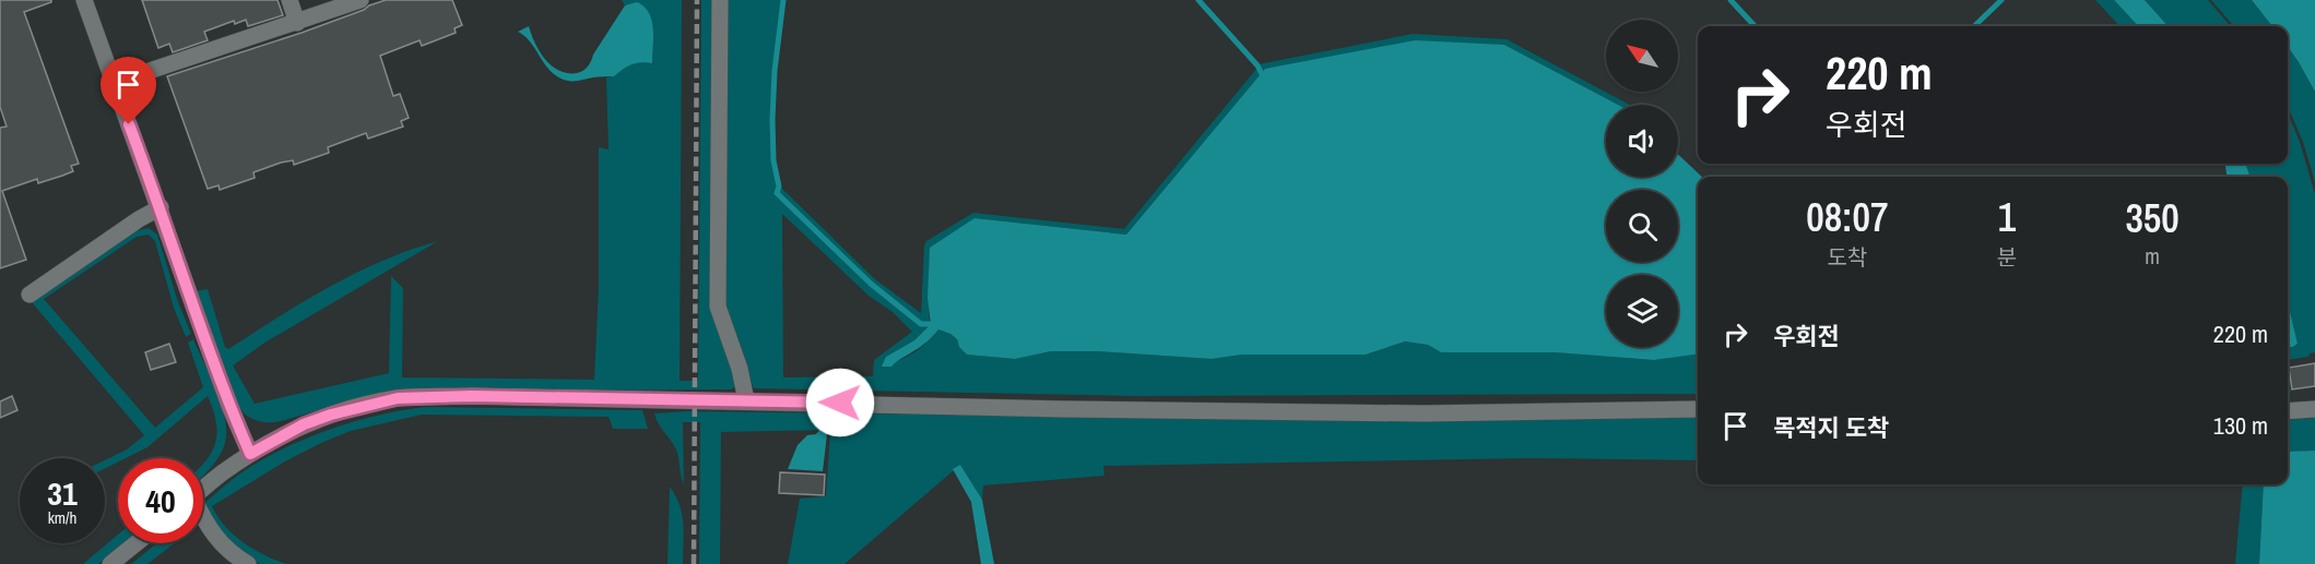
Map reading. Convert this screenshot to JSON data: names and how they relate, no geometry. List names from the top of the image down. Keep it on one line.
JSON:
{"north":"top left","page":{"turn":["220 m","우회전"],"eta":["08:07","도착","1","분","350","m"],"list":[{"name":"우회전","value":"220 m"},{"name":"목적지 도착","value":"130 m"}],"speed":"31 km/h","limit":"40"}}
